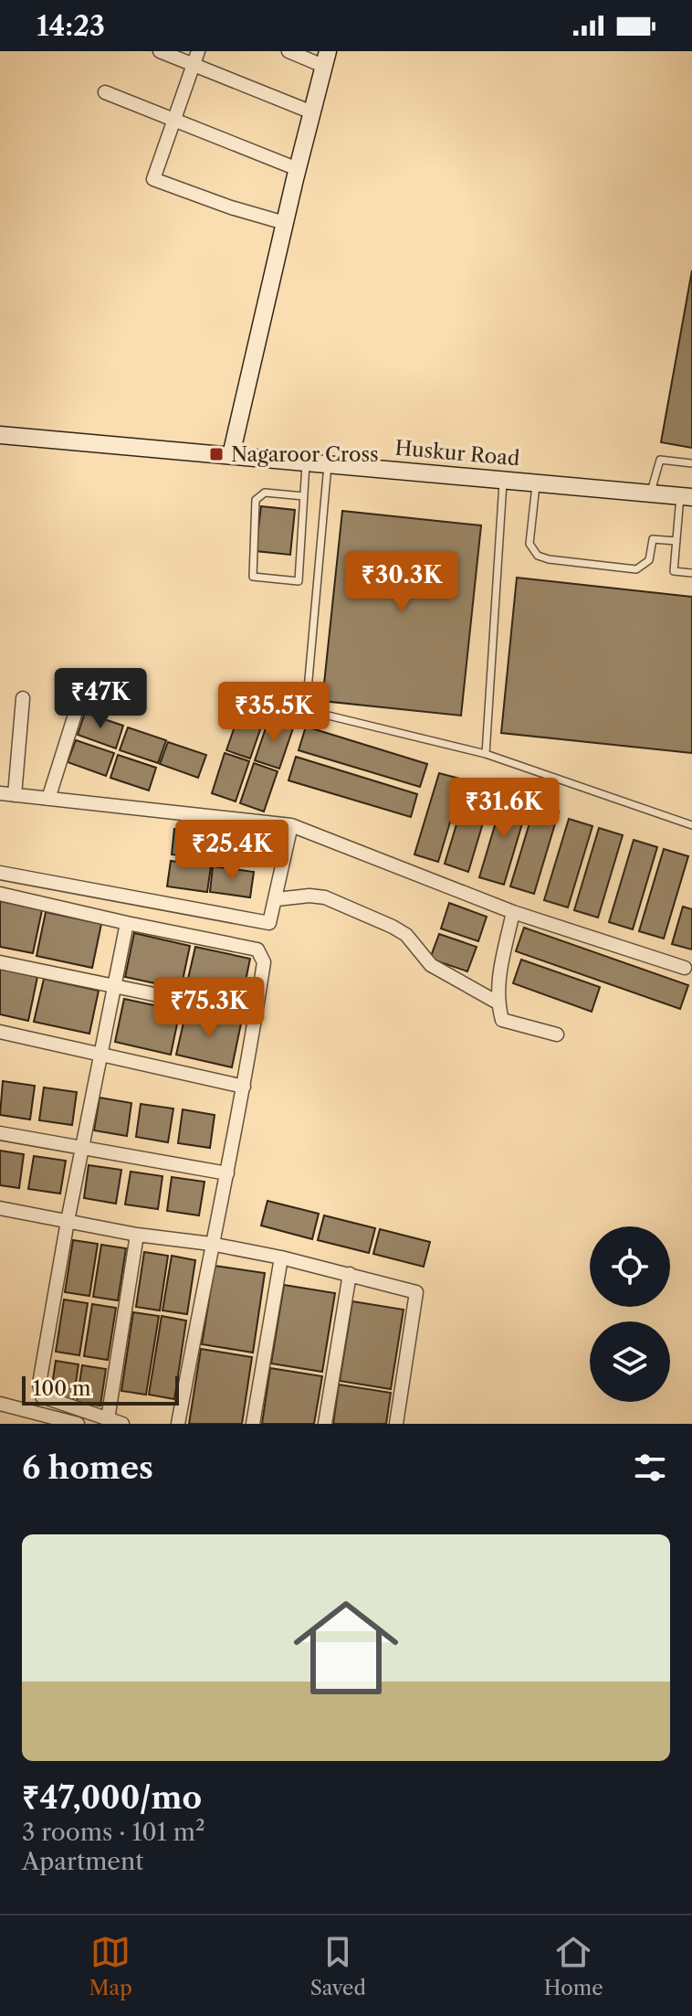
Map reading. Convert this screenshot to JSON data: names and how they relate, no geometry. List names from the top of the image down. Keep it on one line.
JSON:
{"streets":{"street":["Huskur Road"]},"places":{"transit":["Nagaroor Cross"]},"scale_bar":"100 m","page":{"status":"14:23","price":["₹30.3K","₹47K","₹35.5K","₹31.6K","₹25.4K","₹75.3K"],"scale":"100 m","heading":"6 homes","list":[{"name":"₹47,000/mo","note":"3 rooms · 101 m² · Apartment"}],"tabs":["Map","Saved","Home"]}}
